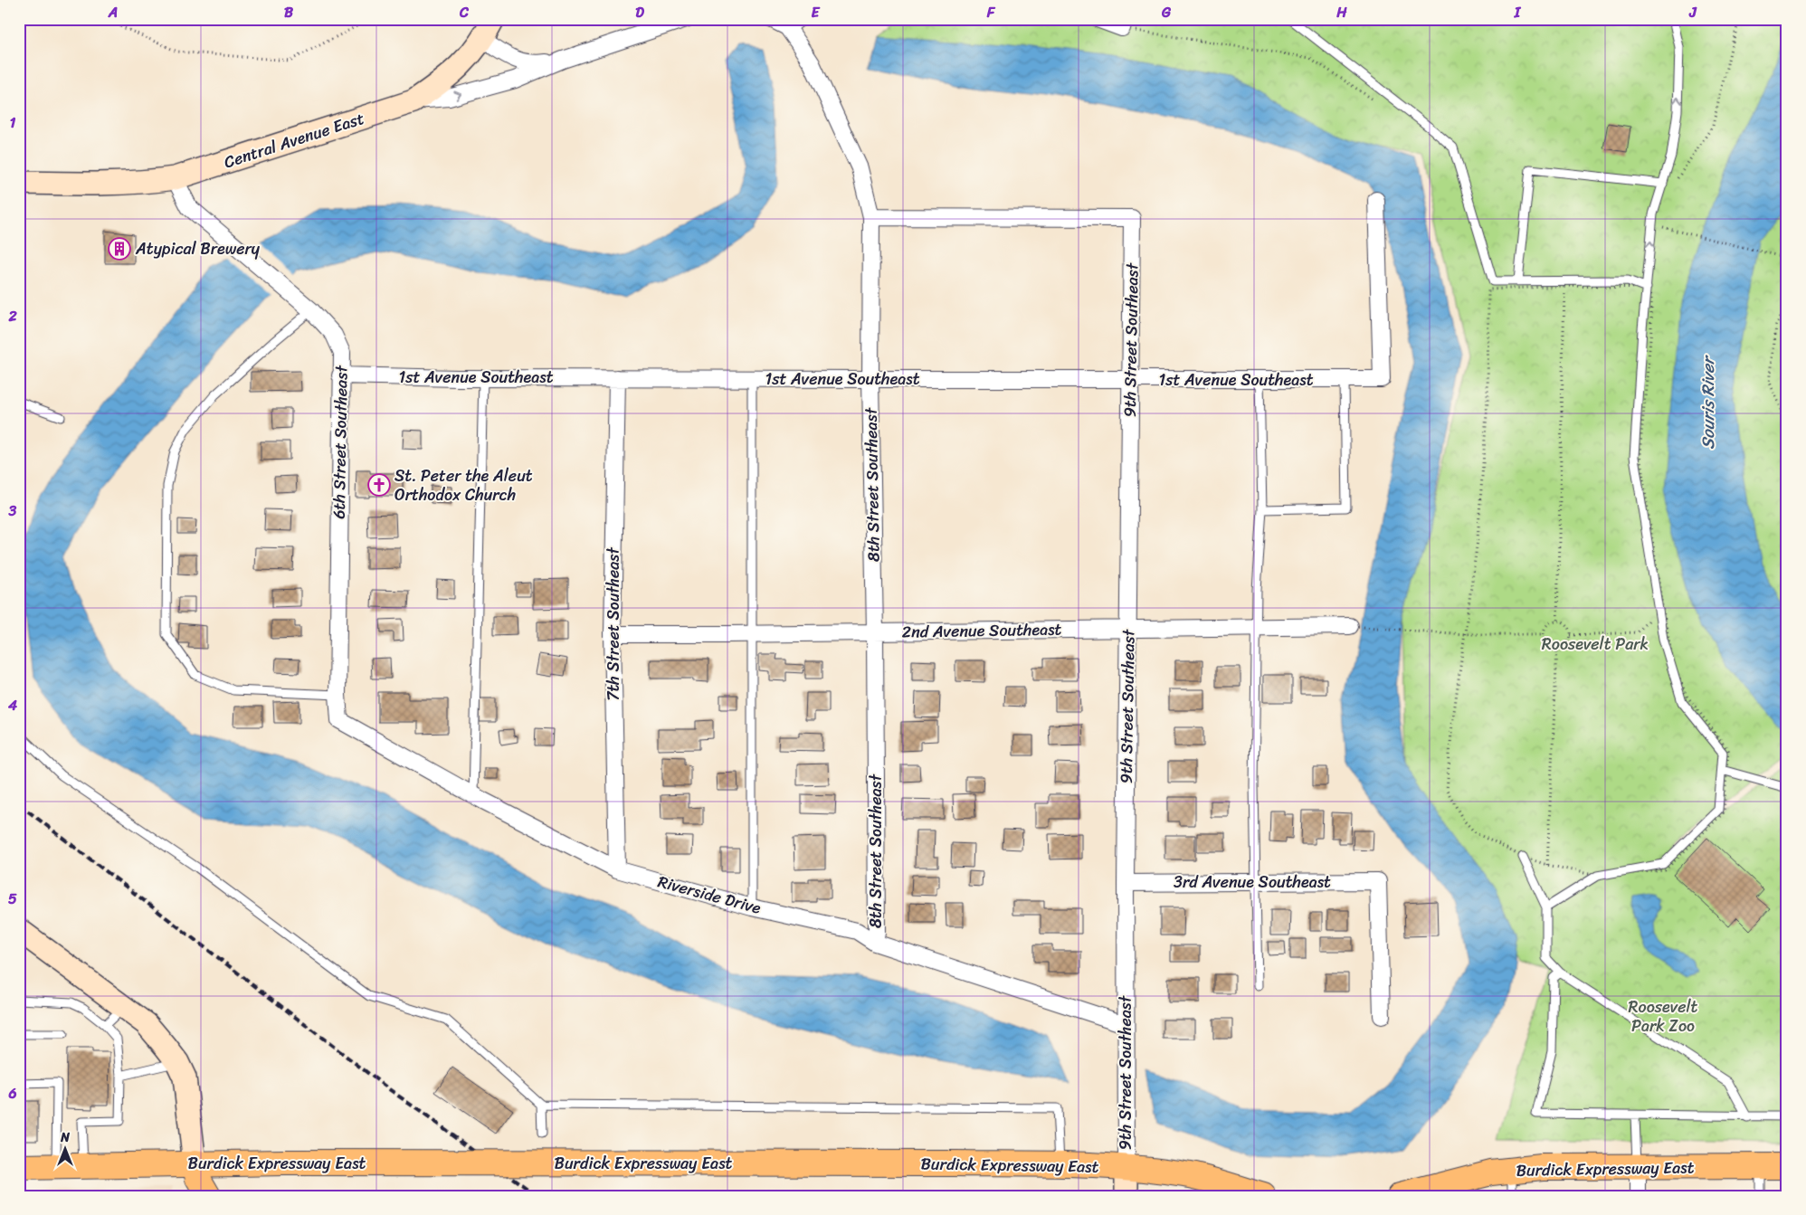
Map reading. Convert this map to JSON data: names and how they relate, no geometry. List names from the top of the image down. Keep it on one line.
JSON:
{"streets":{"main road":["Burdick Expressway East"],"street":["Central Avenue East","9th Street Southeast","1st Avenue Southeast","6th Street Southeast","8th Street Southeast","7th Street Southeast","2nd Avenue Southeast","3rd Avenue Southeast","Riverside Drive"]},"crossings":[["Central Avenue East","6th Street Southeast"],["9th Street Southeast","1st Avenue Southeast"],["9th Street Southeast","8th Street Southeast"],["9th Street Southeast","2nd Avenue Southeast"],["9th Street Southeast","3rd Avenue Southeast"],["9th Street Southeast","Riverside Drive"],["9th Street Southeast","Burdick Expressway East"],["1st Avenue Southeast","6th Street Southeast"],["1st Avenue Southeast","8th Street Southeast"],["1st Avenue Southeast","7th Street Southeast"],["6th Street Southeast","Riverside Drive"],["8th Street Southeast","2nd Avenue Southeast"],["8th Street Southeast","Riverside Drive"],["7th Street Southeast","2nd Avenue Southeast"],["7th Street Southeast","Riverside Drive"]],"water":["Souris River"],"parks":["Roosevelt Park","Roosevelt Park Zoo"],"places":{"building":["Atypical Brewery"],"church":["St. Peter the Aleut Orthodox Church"]},"north":"top","grid":{"columns":["A","B","C","D","E","F","G","H","I","J"],"rows":["1","2","3","4","5","6"]}}
